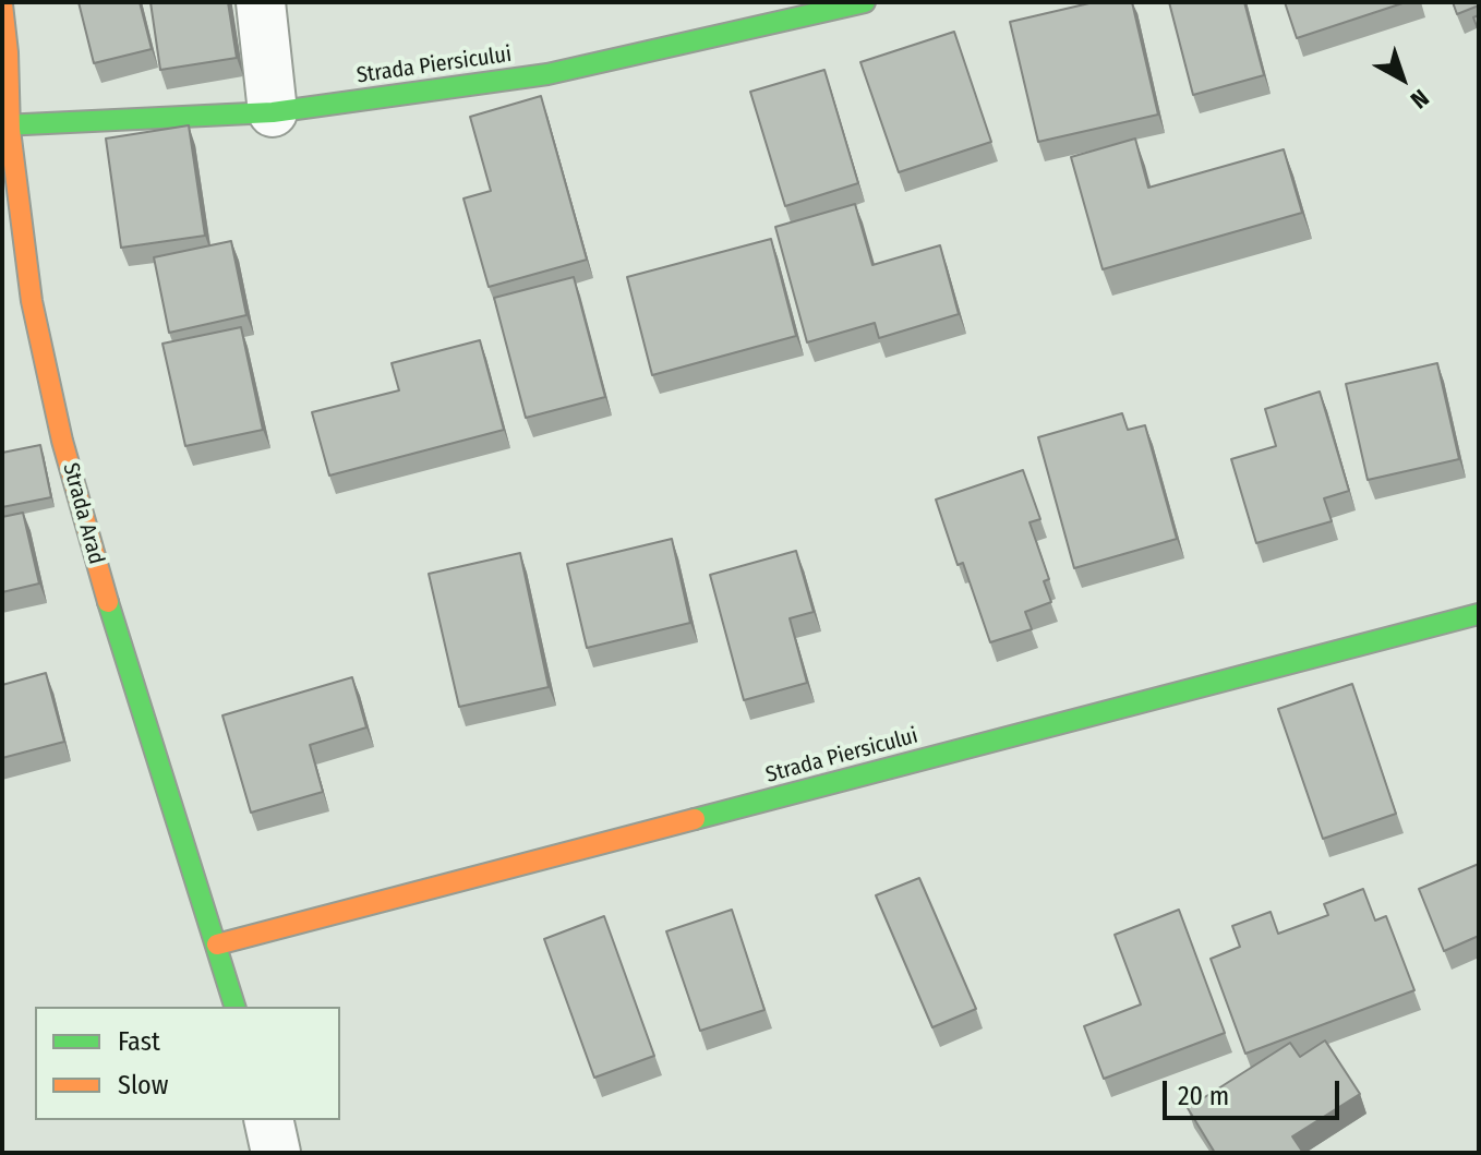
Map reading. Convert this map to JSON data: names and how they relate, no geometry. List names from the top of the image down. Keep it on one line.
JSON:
{"streets":{"street":["Strada Piersicului","Strada Arad"]},"crossings":[["Strada Piersicului","Strada Arad"]],"legend":["Fast","Slow"],"scale_bar":"20 m","north":"bottom right"}
